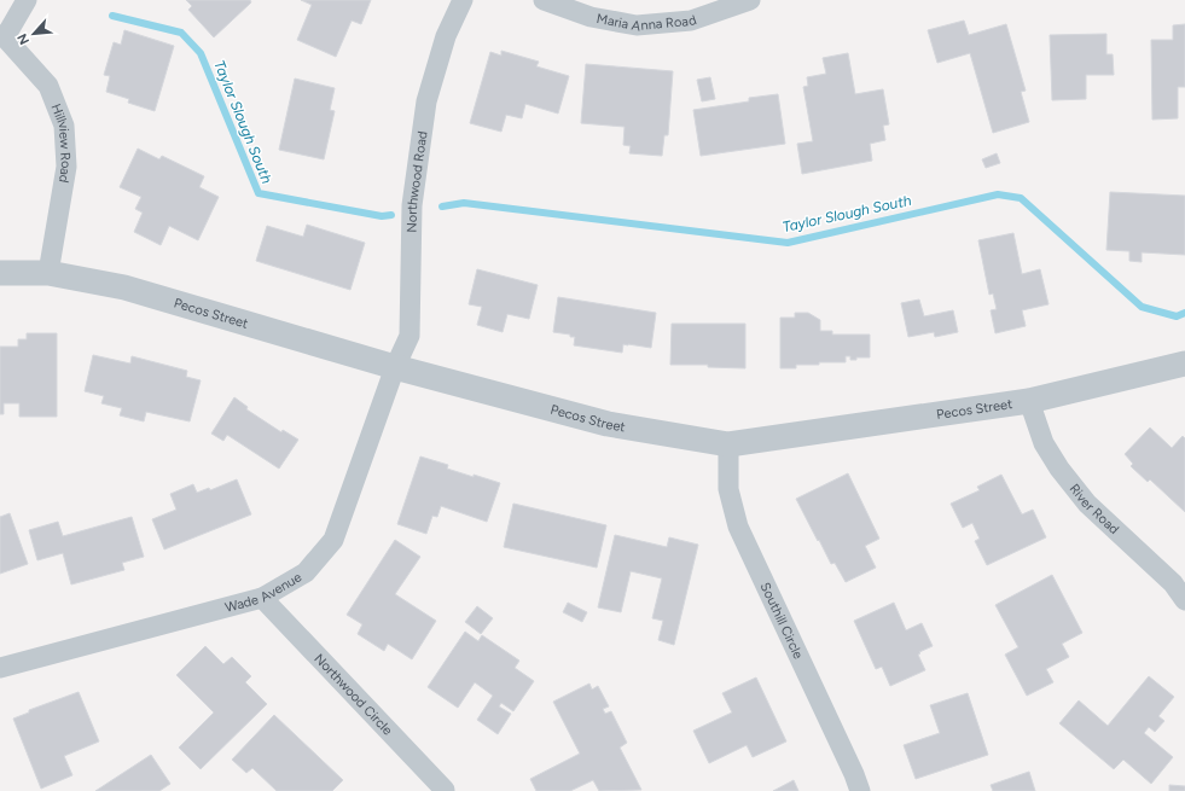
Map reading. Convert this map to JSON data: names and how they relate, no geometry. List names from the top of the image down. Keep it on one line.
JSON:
{"streets":{"street":["Maria Anna Road","Hillview Road","Northwood Road","Pecos Street","River Road","Wade Avenue","Southill Circle","Northwood Circle"]},"crossings":[["Hillview Road","Pecos Street"],["Northwood Road","Pecos Street"],["Northwood Road","Wade Avenue"],["Pecos Street","River Road"],["Pecos Street","Wade Avenue"],["Pecos Street","Southill Circle"],["Wade Avenue","Northwood Circle"]],"water":["Taylor Slough South"],"north":"bottom left"}
